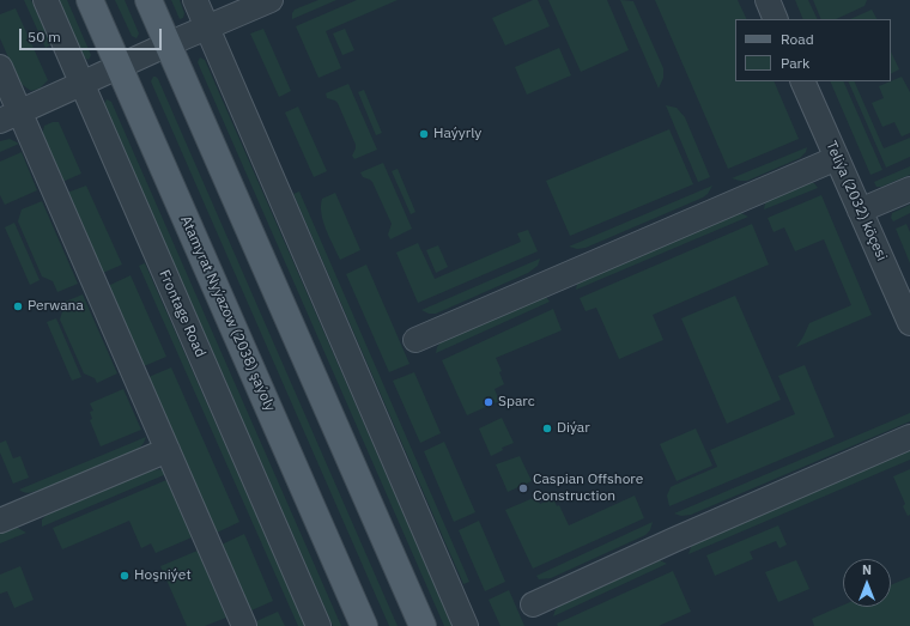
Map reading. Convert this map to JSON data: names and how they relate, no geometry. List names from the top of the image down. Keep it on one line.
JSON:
{"streets":{"main road":["Atamyrat Nyýazow (2038) şaýoly"],"street":["Teliýa (2032) köçesi","Frontage Road"]},"places":["Haýyrly","Perwana","Sparc","Diýar","Caspian Offshore Construction","Hoşniýet"],"legend":["Road","Park"],"scale_bar":"50 m","north":"top"}
